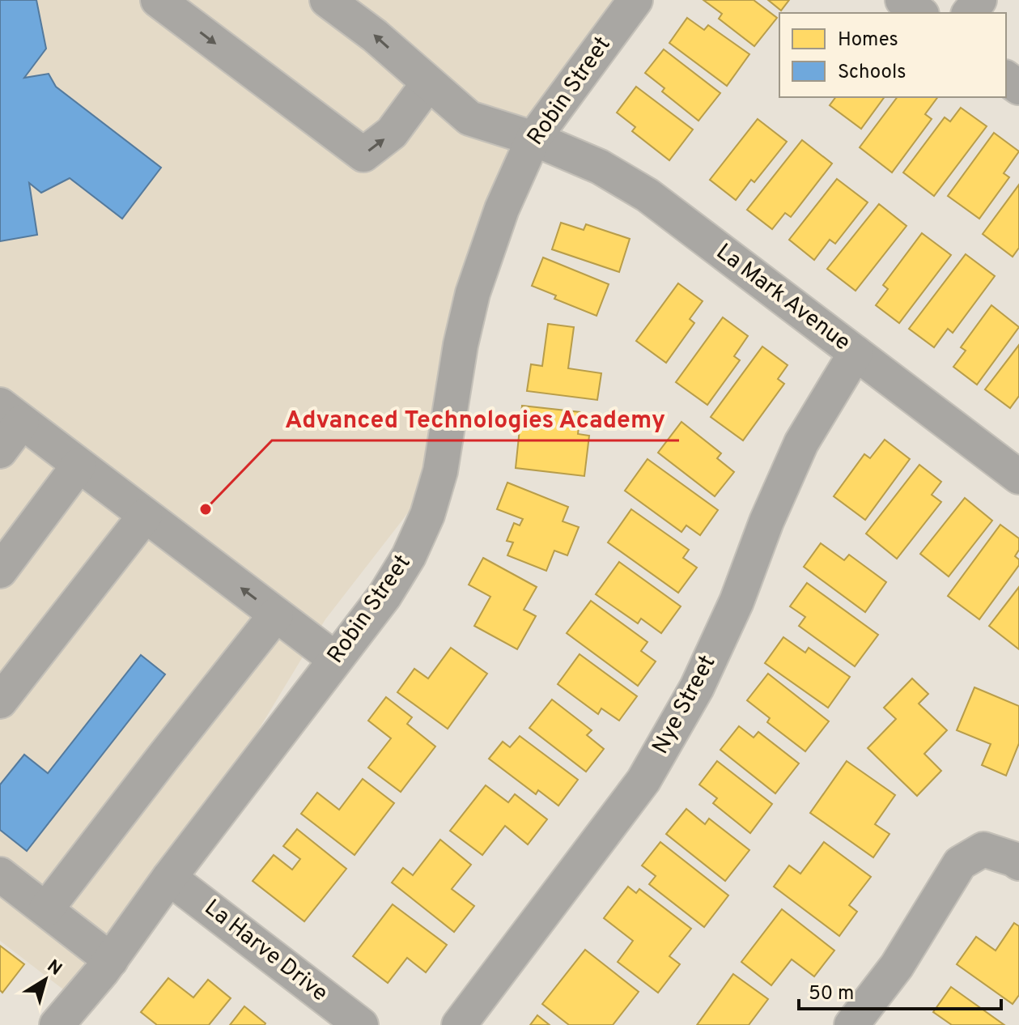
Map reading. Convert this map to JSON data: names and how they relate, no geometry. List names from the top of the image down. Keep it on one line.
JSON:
{"streets":{"street":["Robin Street","La Mark Avenue","Nye Street","La Harve Drive"]},"crossings":[["Robin Street","La Mark Avenue"],["Robin Street","La Harve Drive"],["La Mark Avenue","Nye Street"]],"places":["Advanced Technologies Academy"],"legend":["Homes","Schools"],"scale_bar":"50 m","north":"top right"}
